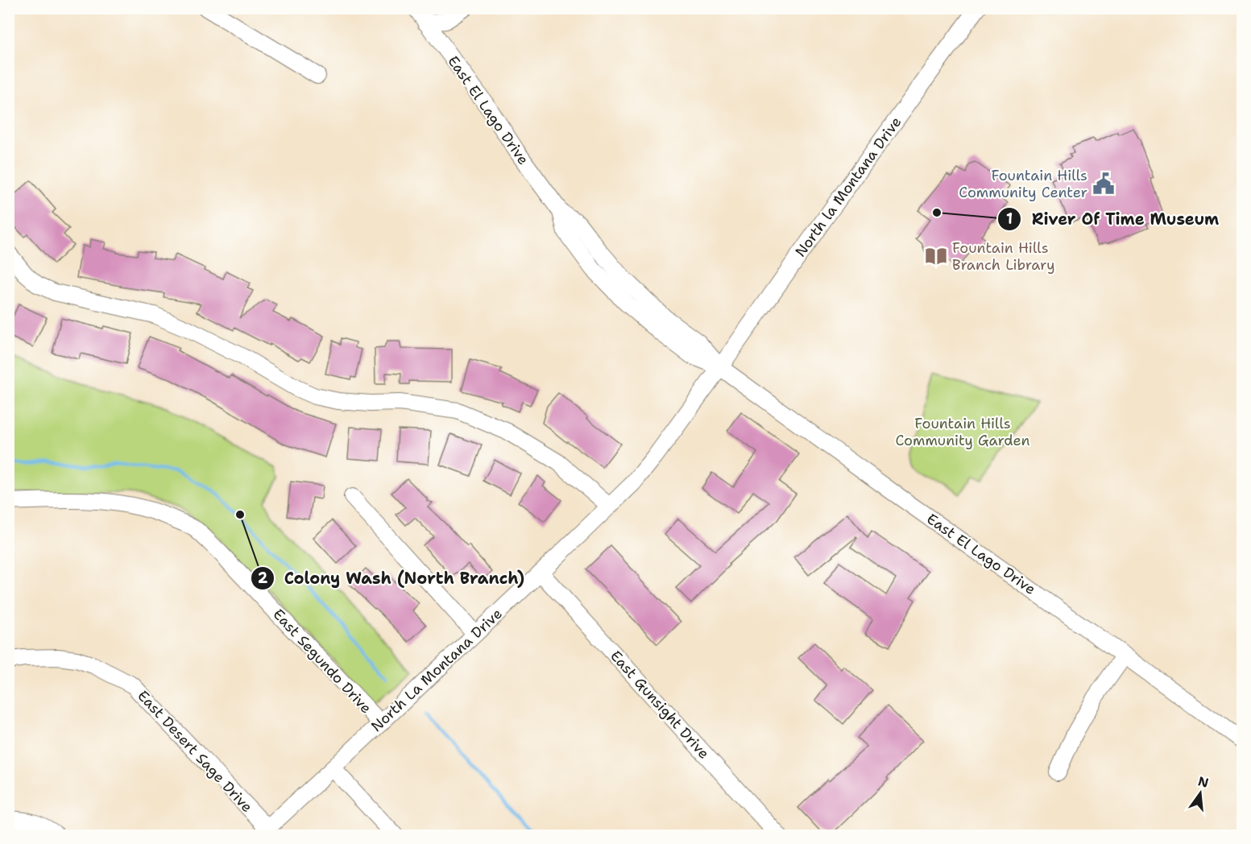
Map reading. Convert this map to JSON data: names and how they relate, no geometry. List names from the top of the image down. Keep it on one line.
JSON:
{"streets":{"street":["East El Lago Drive","North la Montana Drive","East Segundo Drive","North La Montana Drive","East Gunsight Drive","East Desert Sage Drive"]},"crossings":[["East El Lago Drive","North la Montana Drive"],["East El Lago Drive","North La Montana Drive"],["North la Montana Drive","North La Montana Drive"],["East Segundo Drive","North La Montana Drive"],["North La Montana Drive","East Gunsight Drive"],["North La Montana Drive","East Desert Sage Drive"]],"parks":["Fountain Hills Community Garden"],"places":{"public building":["Fountain Hills Community Center"],"other":["River Of Time Museum","Colony Wash (North Branch)"],"library":["Fountain Hills Branch Library"]},"north":"top"}
